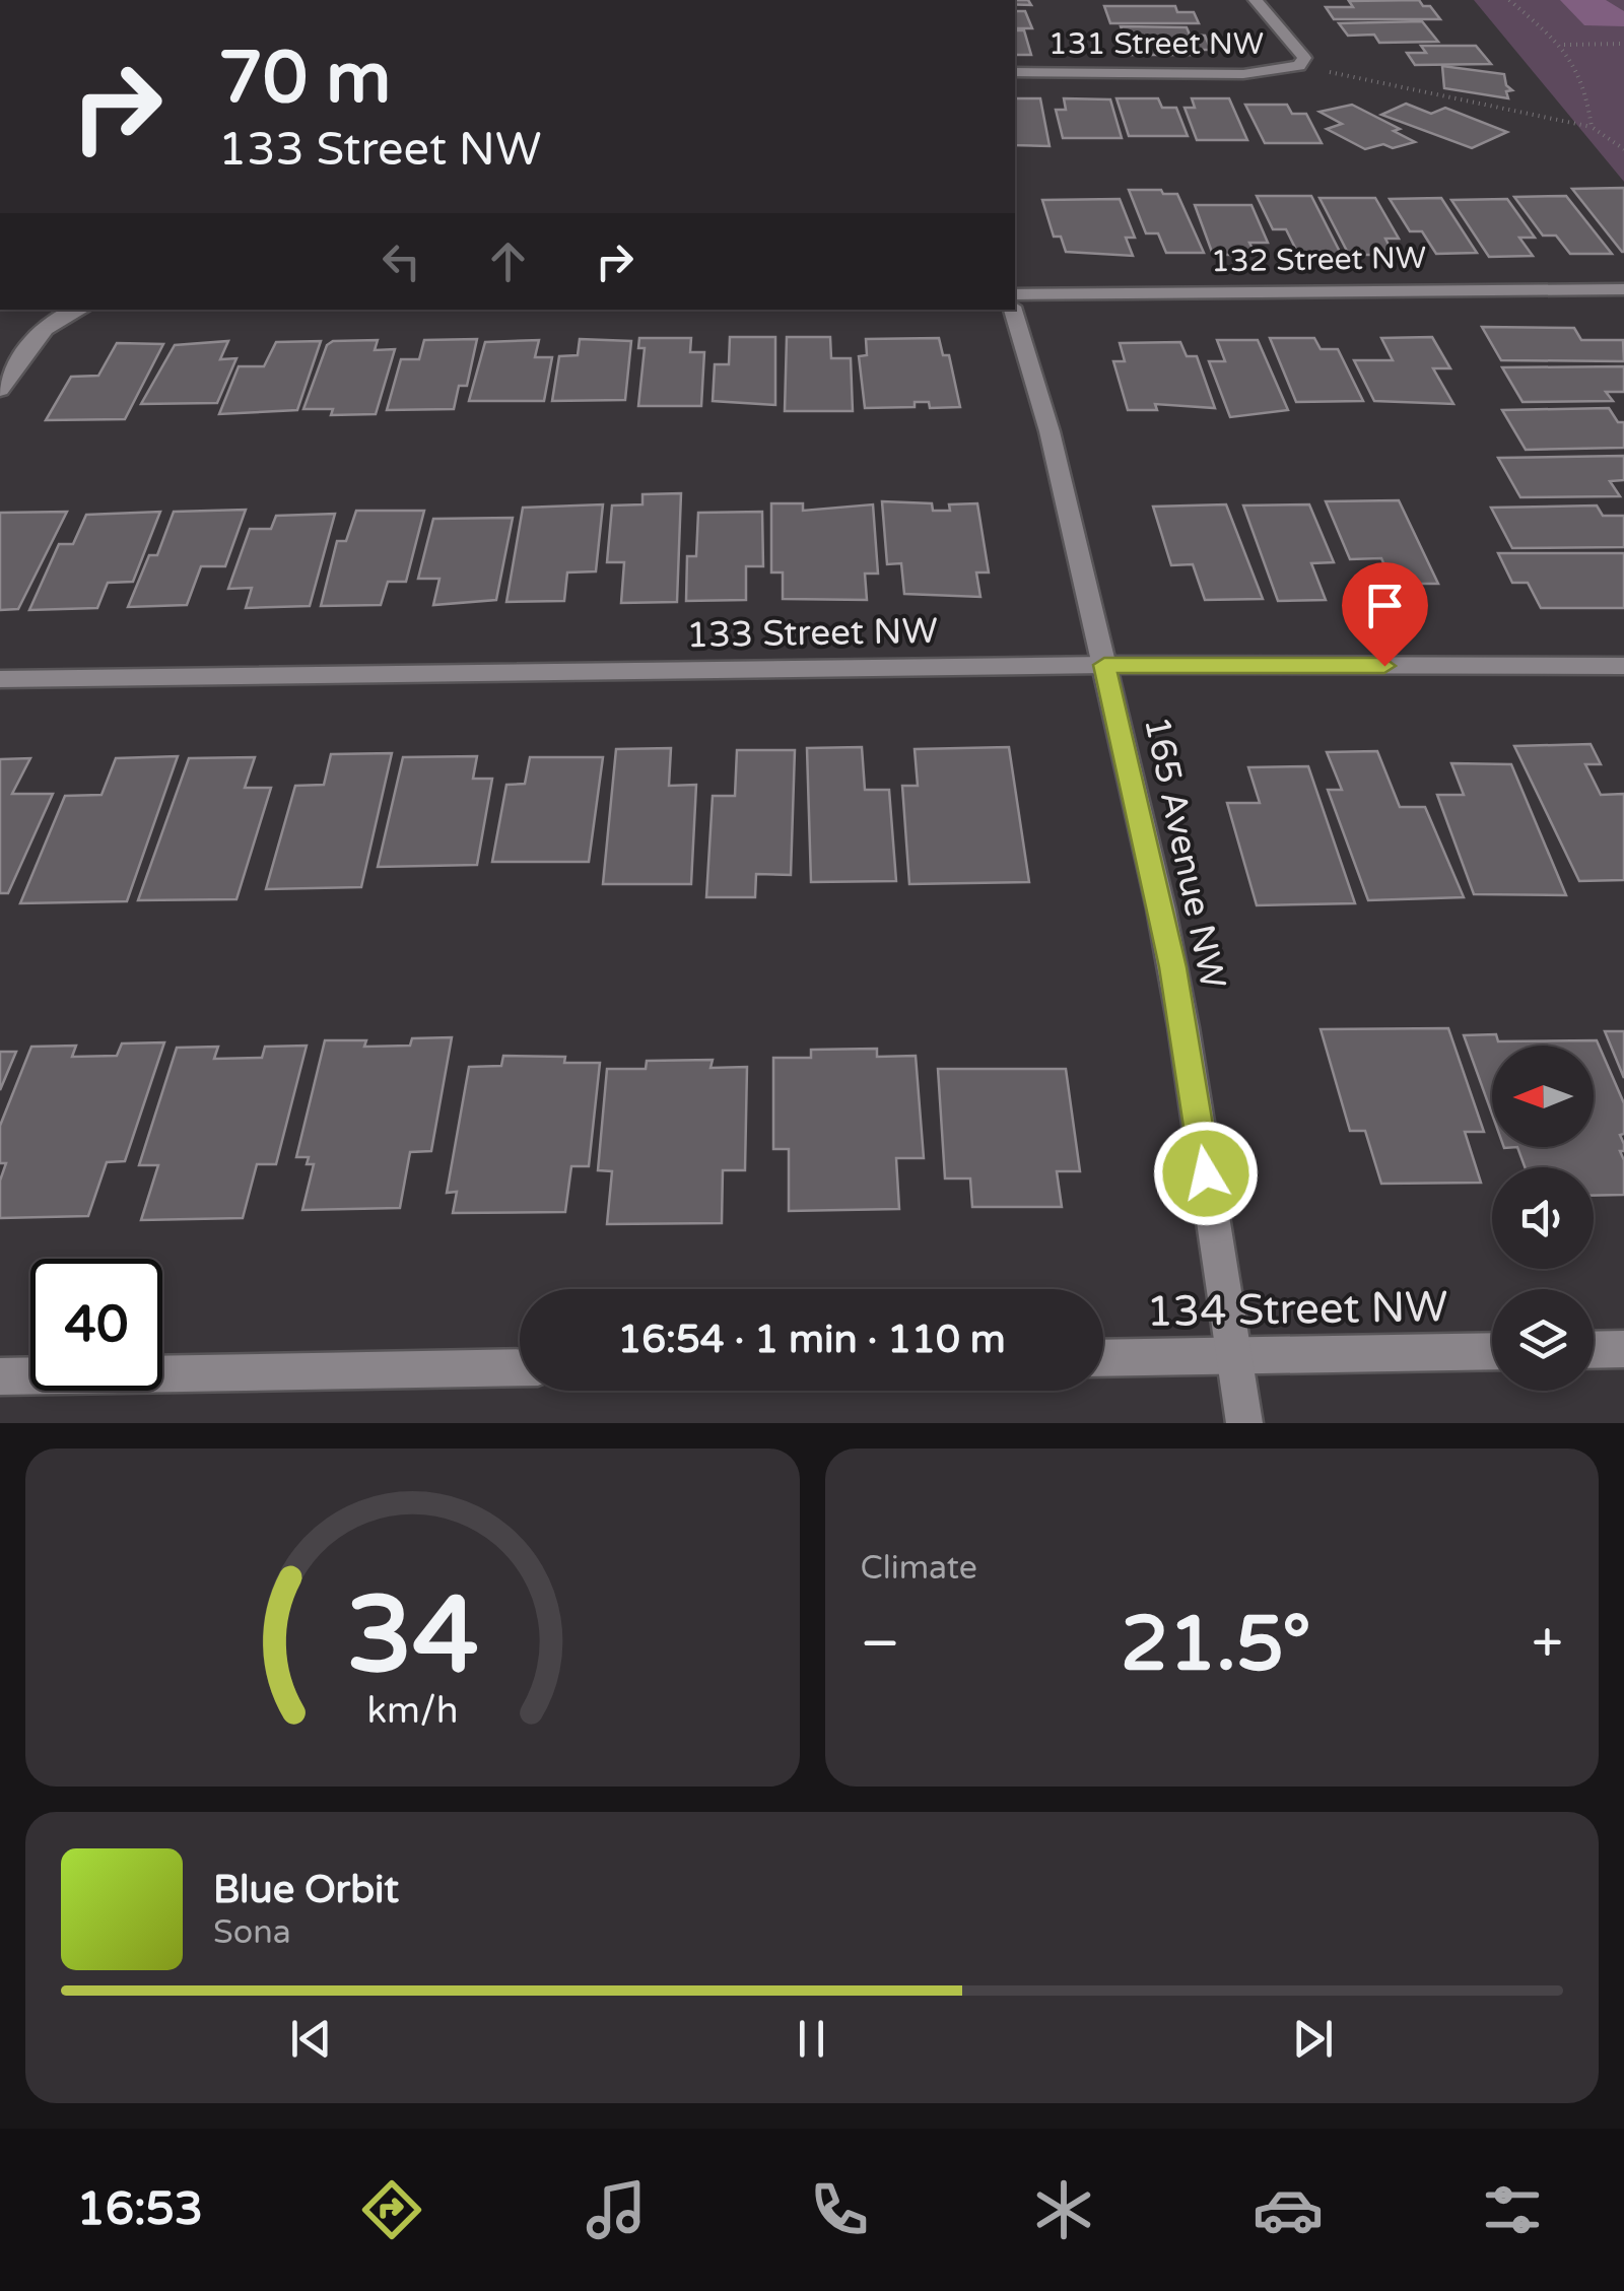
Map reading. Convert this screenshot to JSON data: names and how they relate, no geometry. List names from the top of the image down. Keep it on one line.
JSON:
{"streets":{"street":["131 Street NW","132 Street NW","133 Street NW","165 Avenue NW","134 Street NW"]},"crossings":[["133 Street NW","165 Avenue NW"],["165 Avenue NW","134 Street NW"]],"north":"left","page":{"turn":["70 m","133 Street NW"],"limit":"40","trip":"16:54 · 1 min · 110 m","tile":"Climate","heat":["−","21.5°","+"],"song":["Blue Orbit","Sona"],"tabs":"16:53","gauge":["34","km/h"]}}
